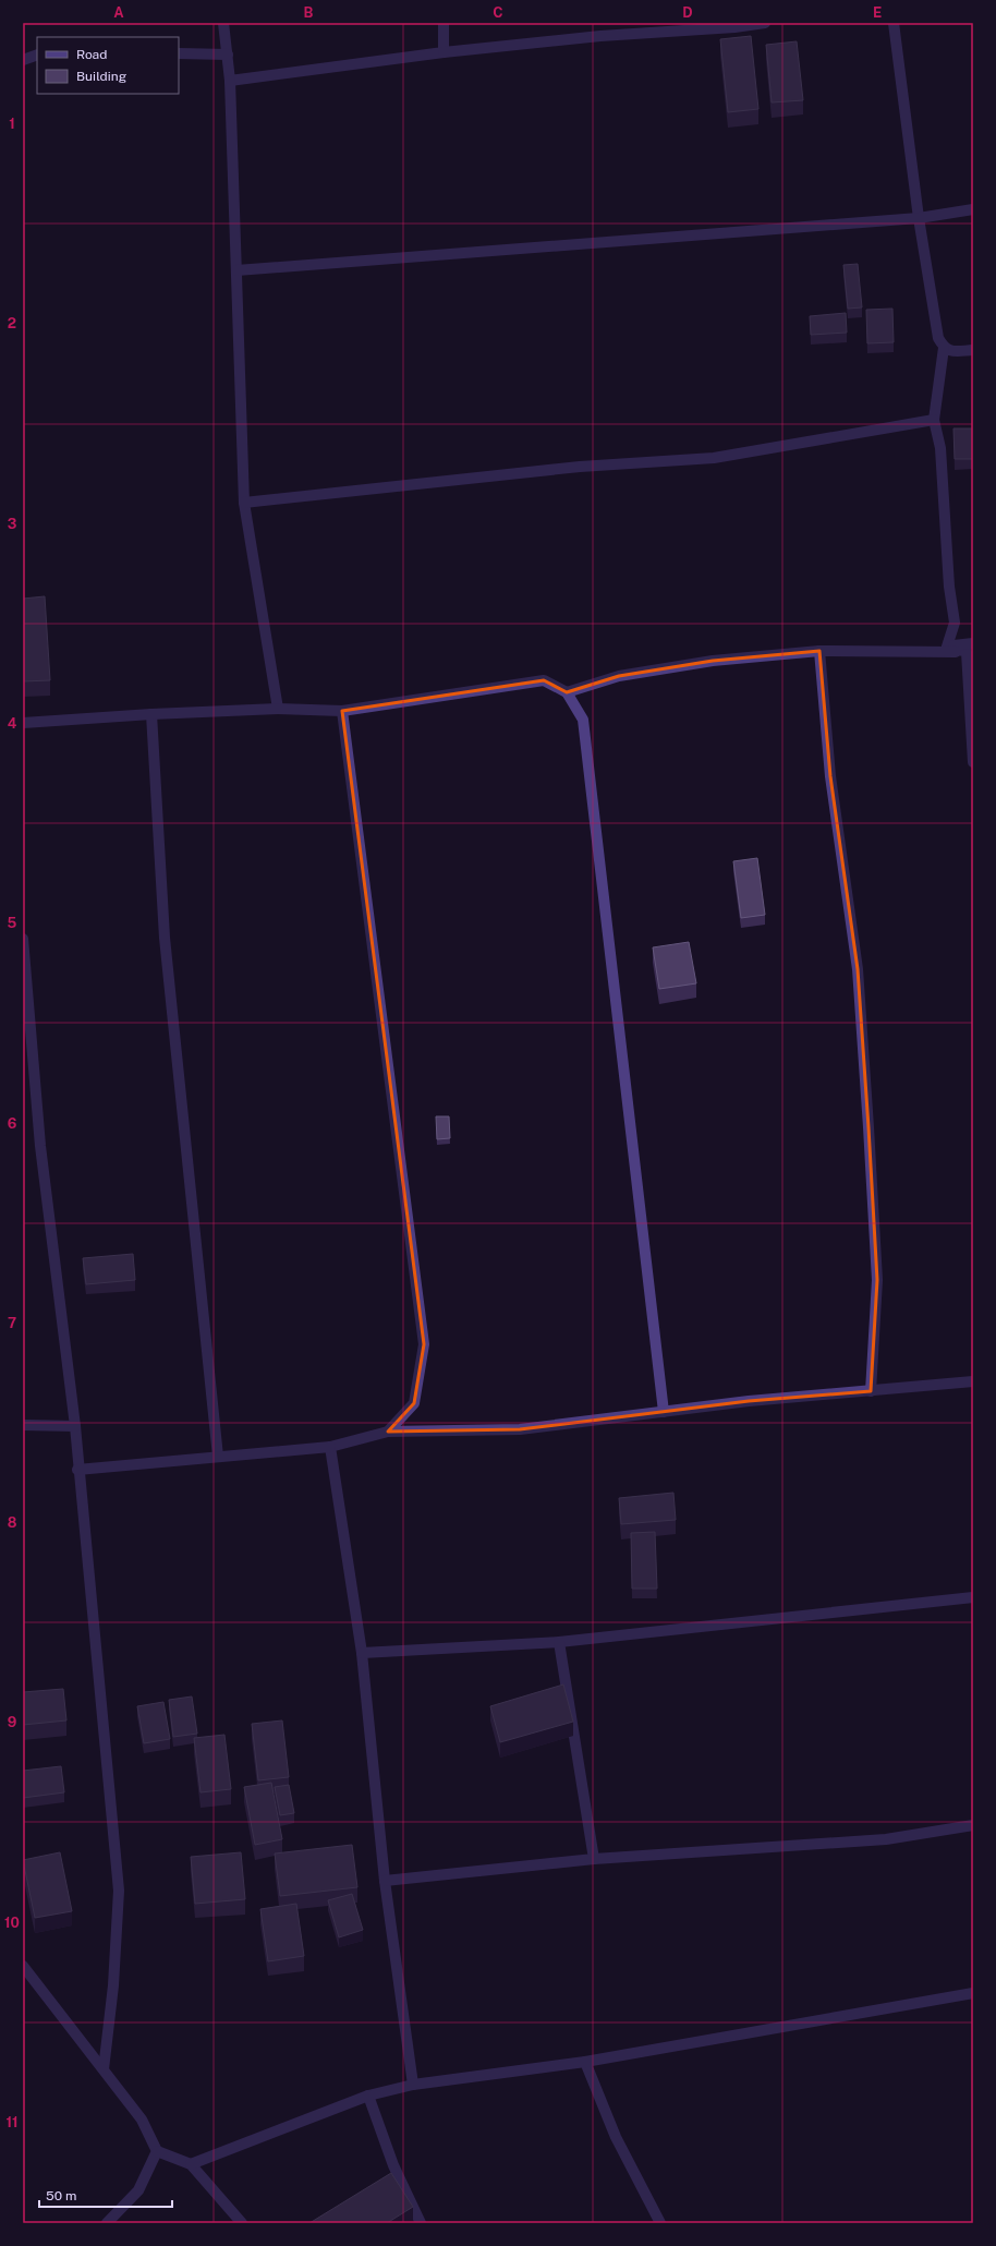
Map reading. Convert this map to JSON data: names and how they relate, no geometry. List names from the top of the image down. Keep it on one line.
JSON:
{"legend":["Road","Building"],"scale_bar":"50 m","grid":{"columns":["A","B","C","D","E"],"rows":["1","2","3","4","5","6","7","8","9","10","11"]}}
